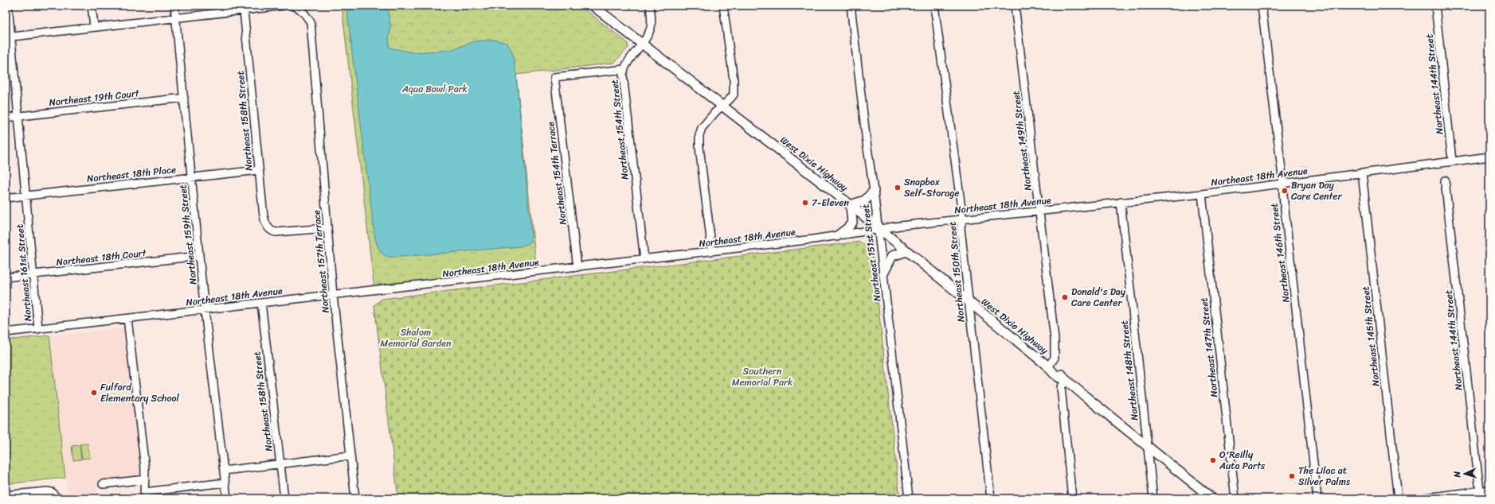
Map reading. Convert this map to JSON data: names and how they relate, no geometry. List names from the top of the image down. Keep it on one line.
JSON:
{"streets":{"main road":["West Dixie Highway"],"street":["Northeast 144th Street","Northeast 19th Court","Northeast 158th Street","Northeast 154th Street","Northeast 149th Street","Northeast 154th Terrace","Northeast 18th Place","Northeast 18th Avenue","Northeast 159th Street","Northeast 151st Street","Northeast 146th Street","Northeast 18th Court","Northeast 157th Terrace","Northeast 150th Street","Northeast 161st Street","Northeast 145th Street","Northeast 147th Street","Northeast 148th Street"]},"crossings":[["Northeast 144th Street","Northeast 18th Avenue"],["Northeast 19th Court","Northeast 159th Street"],["Northeast 19th Court","Northeast 161st Street"],["Northeast 158th Street","Northeast 18th Place"],["Northeast 158th Street","Northeast 18th Avenue"],["Northeast 158th Street","Northeast 157th Terrace"],["Northeast 154th Street","West Dixie Highway"],["Northeast 154th Street","Northeast 154th Terrace"],["Northeast 154th Street","Northeast 18th Avenue"],["Northeast 149th Street","West Dixie Highway"],["Northeast 149th Street","Northeast 18th Avenue"],["West Dixie Highway","Northeast 18th Avenue"],["West Dixie Highway","Northeast 151st Street"],["West Dixie Highway","Northeast 150th Street"],["West Dixie Highway","Northeast 148th Street"],["Northeast 154th Terrace","Northeast 18th Avenue"],["Northeast 18th Place","Northeast 159th Street"],["Northeast 18th Place","Northeast 161st Street"],["Northeast 18th Avenue","Northeast 159th Street"],["Northeast 18th Avenue","Northeast 151st Street"],["Northeast 18th Avenue","Northeast 146th Street"],["Northeast 18th Avenue","Northeast 157th Terrace"],["Northeast 18th Avenue","Northeast 150th Street"],["Northeast 18th Avenue","Northeast 161st Street"],["Northeast 18th Avenue","Northeast 145th Street"],["Northeast 18th Avenue","Northeast 147th Street"],["Northeast 18th Avenue","Northeast 148th Street"],["Northeast 159th Street","Northeast 18th Court"],["Northeast 18th Court","Northeast 161st Street"]],"parks":["Aqua Bowl Park","Shalom Memorial Garden","Southern Memorial Park"],"places":["Snapbox Self-Storage","Bryan Day Care Center","7-Eleven","Donald's Day Care Center","Fulford Elementary School","O'Reilly Auto Parts","The Lilac at Silver Palms"],"north":"left"}
